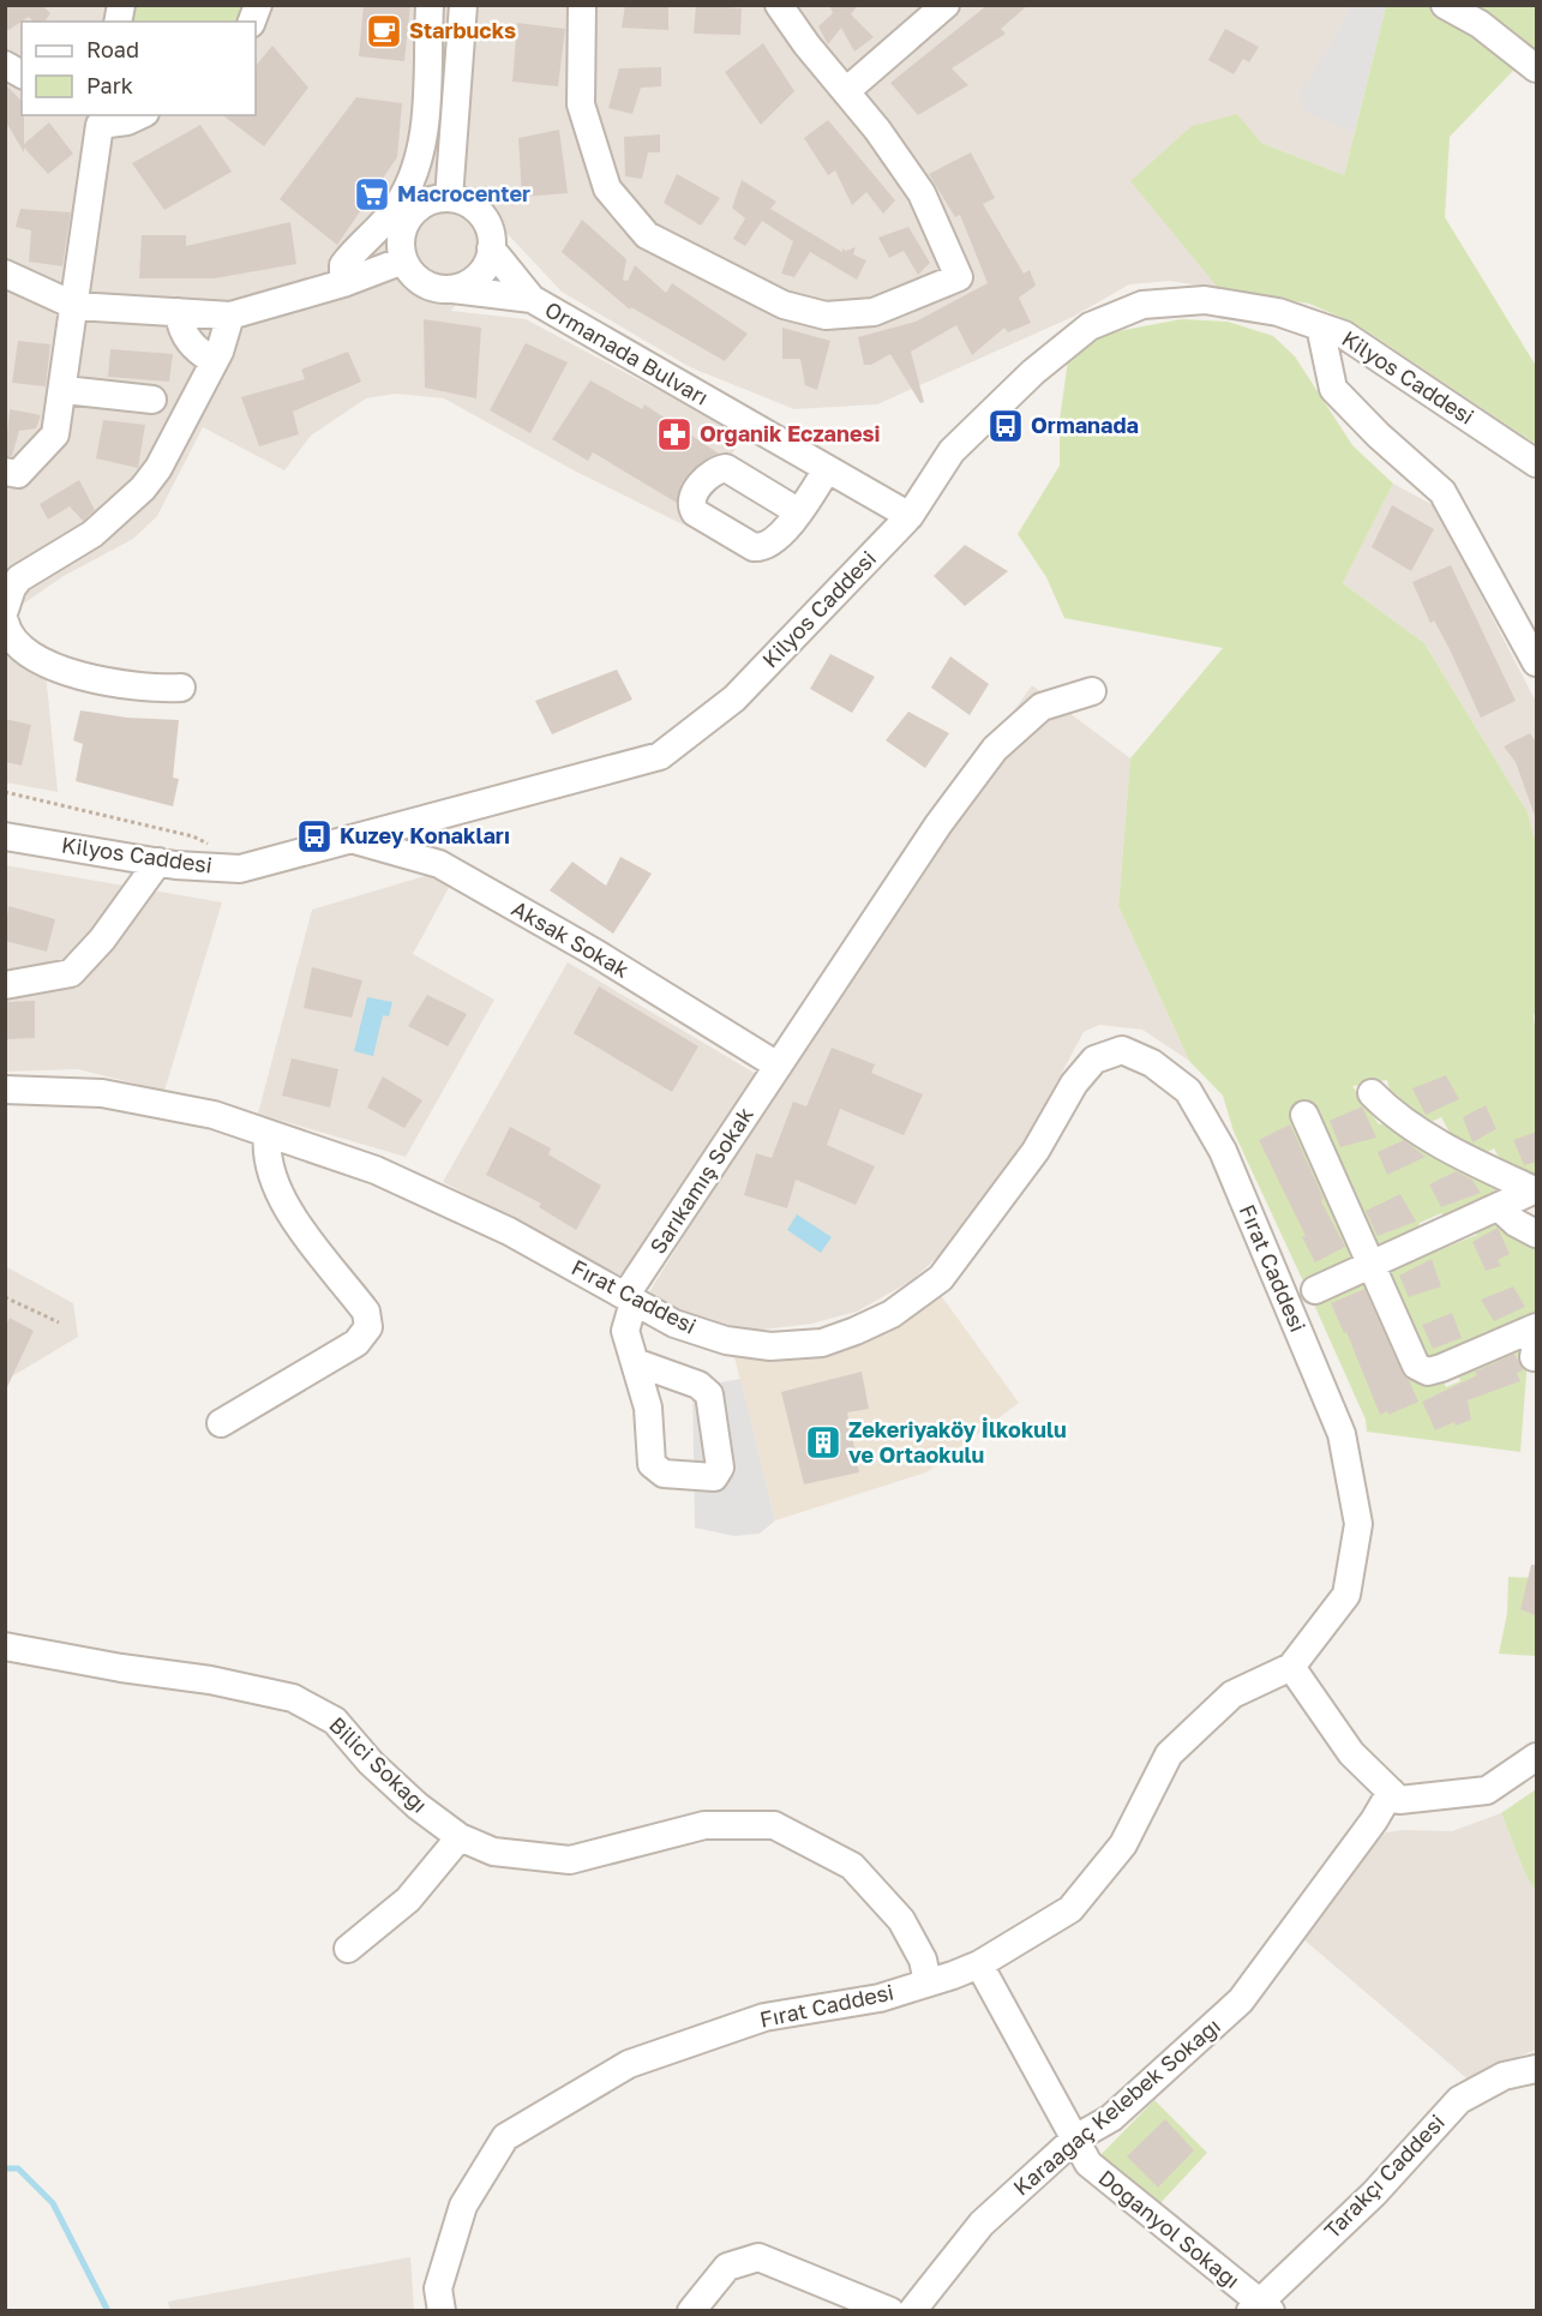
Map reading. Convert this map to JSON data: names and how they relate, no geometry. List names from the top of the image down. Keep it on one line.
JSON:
{"streets":{"street":["Ormanada Bulvarı","Kilyos Caddesi","Aksak Sokak","Sarıkamış Sokak","Fırat Caddesi","Bilici Sokağı","Karaağaç Kelebek Sokağı","Tarakçı Caddesi","Doğanyol Sokağı"]},"crossings":[["Ormanada Bulvarı","Kilyos Caddesi"],["Kilyos Caddesi","Aksak Sokak"],["Aksak Sokak","Sarıkamış Sokak"],["Sarıkamış Sokak","Fırat Caddesi"],["Fırat Caddesi","Bilici Sokağı"],["Fırat Caddesi","Doğanyol Sokağı"],["Karaağaç Kelebek Sokağı","Doğanyol Sokağı"],["Tarakçı Caddesi","Doğanyol Sokağı"]],"places":{"cafe":["Starbucks"],"supermarket":["Macrocenter"],"bus stop":["Ormanada","Kuzey Konakları"],"pharmacy":["Organik Eczanesi"],"building":["Zekeriyaköy İlkokulu ve Ortaokulu"]},"legend":["Road","Park"]}
